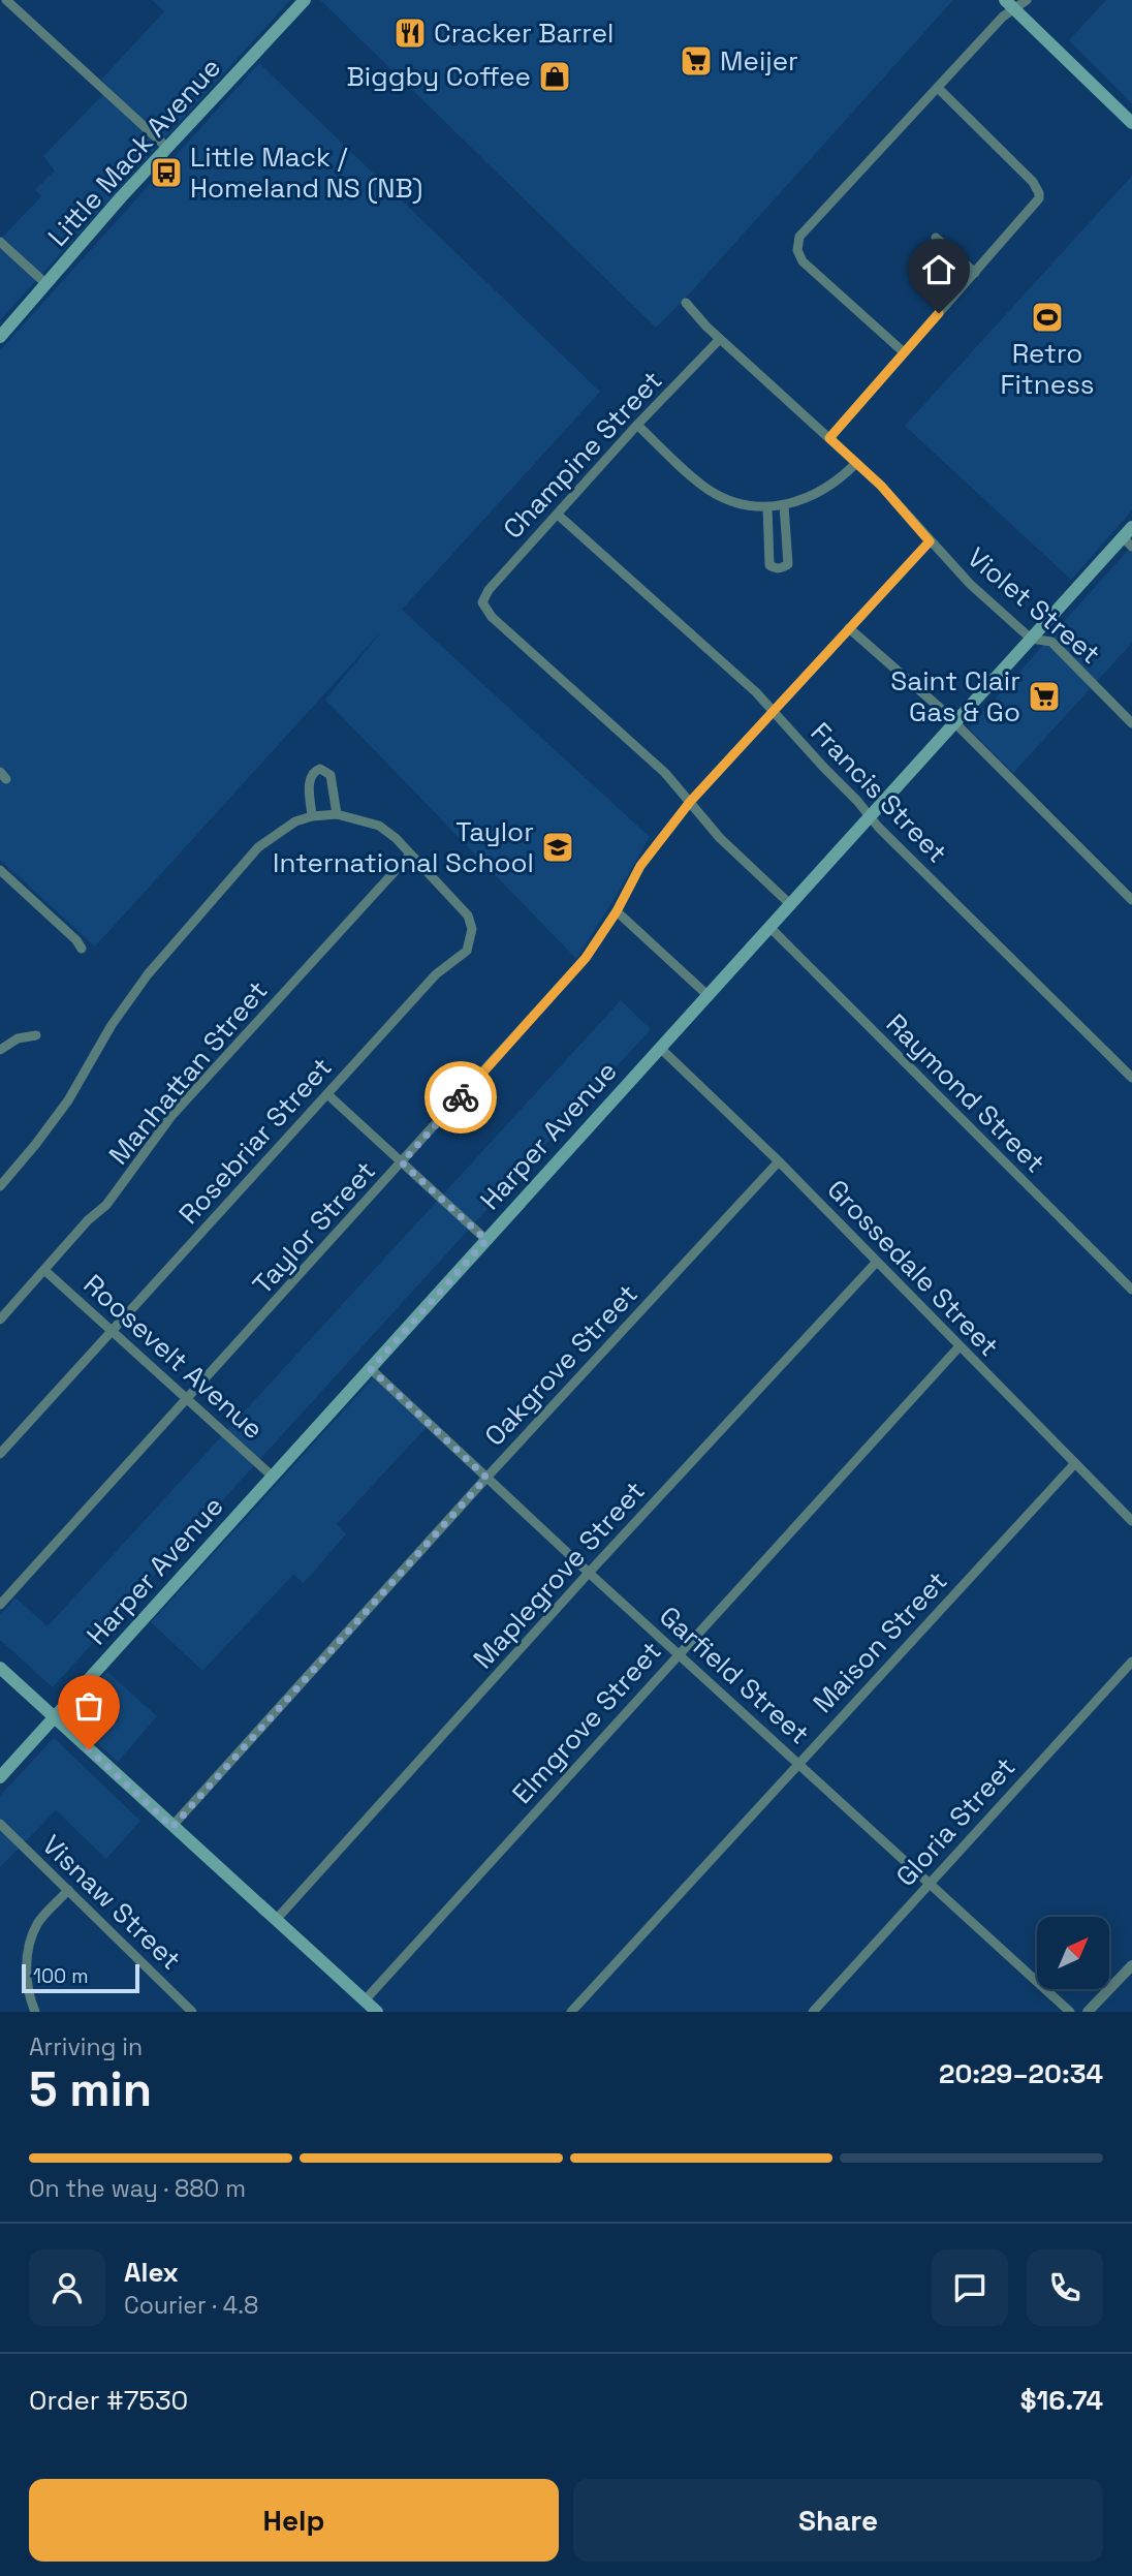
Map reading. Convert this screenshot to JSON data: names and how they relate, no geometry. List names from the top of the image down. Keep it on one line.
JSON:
{"streets":{"main road":["Little Mack Avenue","Harper Avenue"],"street":["Champine Street","Violet Street","Francis Street","Manhattan Street","Raymond Street","Rosebriar Street","Taylor Street","Grossedale Street","Roosevelt Avenue","Oakgrove Street","Maplegrove Street","Maison Street","Garfield Street","Elmgrove Street","Gloria Street","Visnaw Street"]},"crossings":[["Champine Street","Violet Street"],["Champine Street","Francis Street"],["Champine Street","Taylor Street"],["Violet Street","Harper Avenue"],["Violet Street","Taylor Street"],["Francis Street","Harper Avenue"],["Francis Street","Taylor Street"],["Manhattan Street","Rosebriar Street"],["Manhattan Street","Roosevelt Avenue"],["Raymond Street","Harper Avenue"],["Harper Avenue","Grossedale Street"],["Harper Avenue","Roosevelt Avenue"],["Harper Avenue","Garfield Street"],["Rosebriar Street","Roosevelt Avenue"],["Taylor Street","Roosevelt Avenue"],["Grossedale Street","Oakgrove Street"],["Grossedale Street","Maplegrove Street"],["Grossedale Street","Maison Street"],["Grossedale Street","Elmgrove Street"],["Oakgrove Street","Garfield Street"],["Maplegrove Street","Garfield Street"],["Maison Street","Garfield Street"],["Garfield Street","Elmgrove Street"],["Garfield Street","Gloria Street"]],"places":{"restaurant":["Cracker Barrel"],"supermarket":["Meijer","Saint Clair Gas & Go"],"shop":["Biggby Coffee"],"bus stop":["Little Mack / Homeland NS (NB)"],"sports":["Retro Fitness"],"school or university":["Taylor International School"]},"scale_bar":"100 m","north":"top right","page":{"scale":"100 m","heading":["5 min","Arriving in","20:29–20:34"],"panel":["Alex","Courier · 4.8","Order #7530","$16.74"],"bar":"On the way · 880 m","buttons":["Help","Share"]}}
